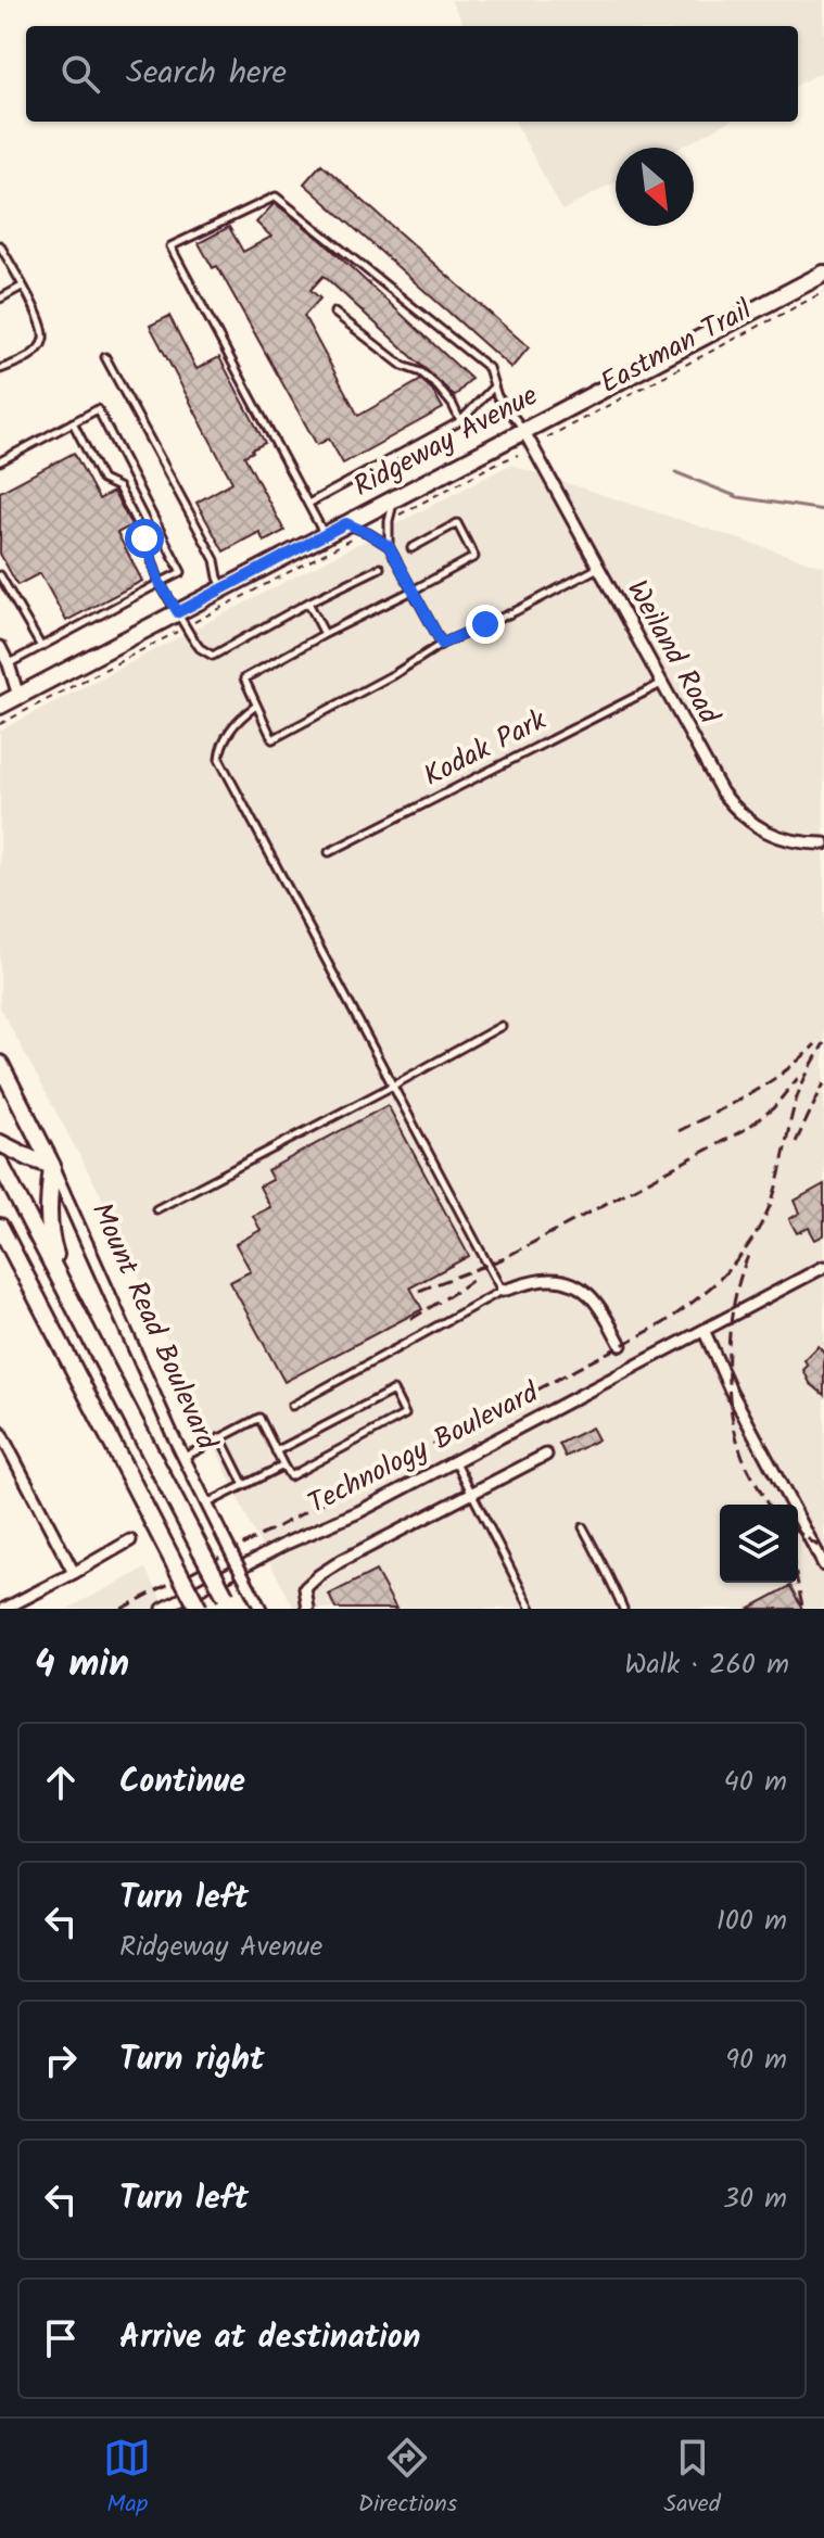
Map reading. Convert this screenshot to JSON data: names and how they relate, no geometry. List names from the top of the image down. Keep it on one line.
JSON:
{"streets":{"main road":["Ridgeway Avenue","Mount Read Boulevard"],"street":["Weiland Road","Technology Boulevard"],"lane":["Kodak Park"],"path":["Eastman Trail"]},"crossings":[["Ridgeway Avenue","Weiland Road"],["Weiland Road","Kodak Park"]],"north":"bottom right","page":{"search":"Search here","heading":["4 min","Walk · 260 m"],"list":[["Continue","40 m"],["Turn left","Ridgeway Avenue","100 m"],["Turn right","90 m"],["Turn left","30 m"],"Arrive at destination"],"nav":["Map","Directions","Saved"]}}
